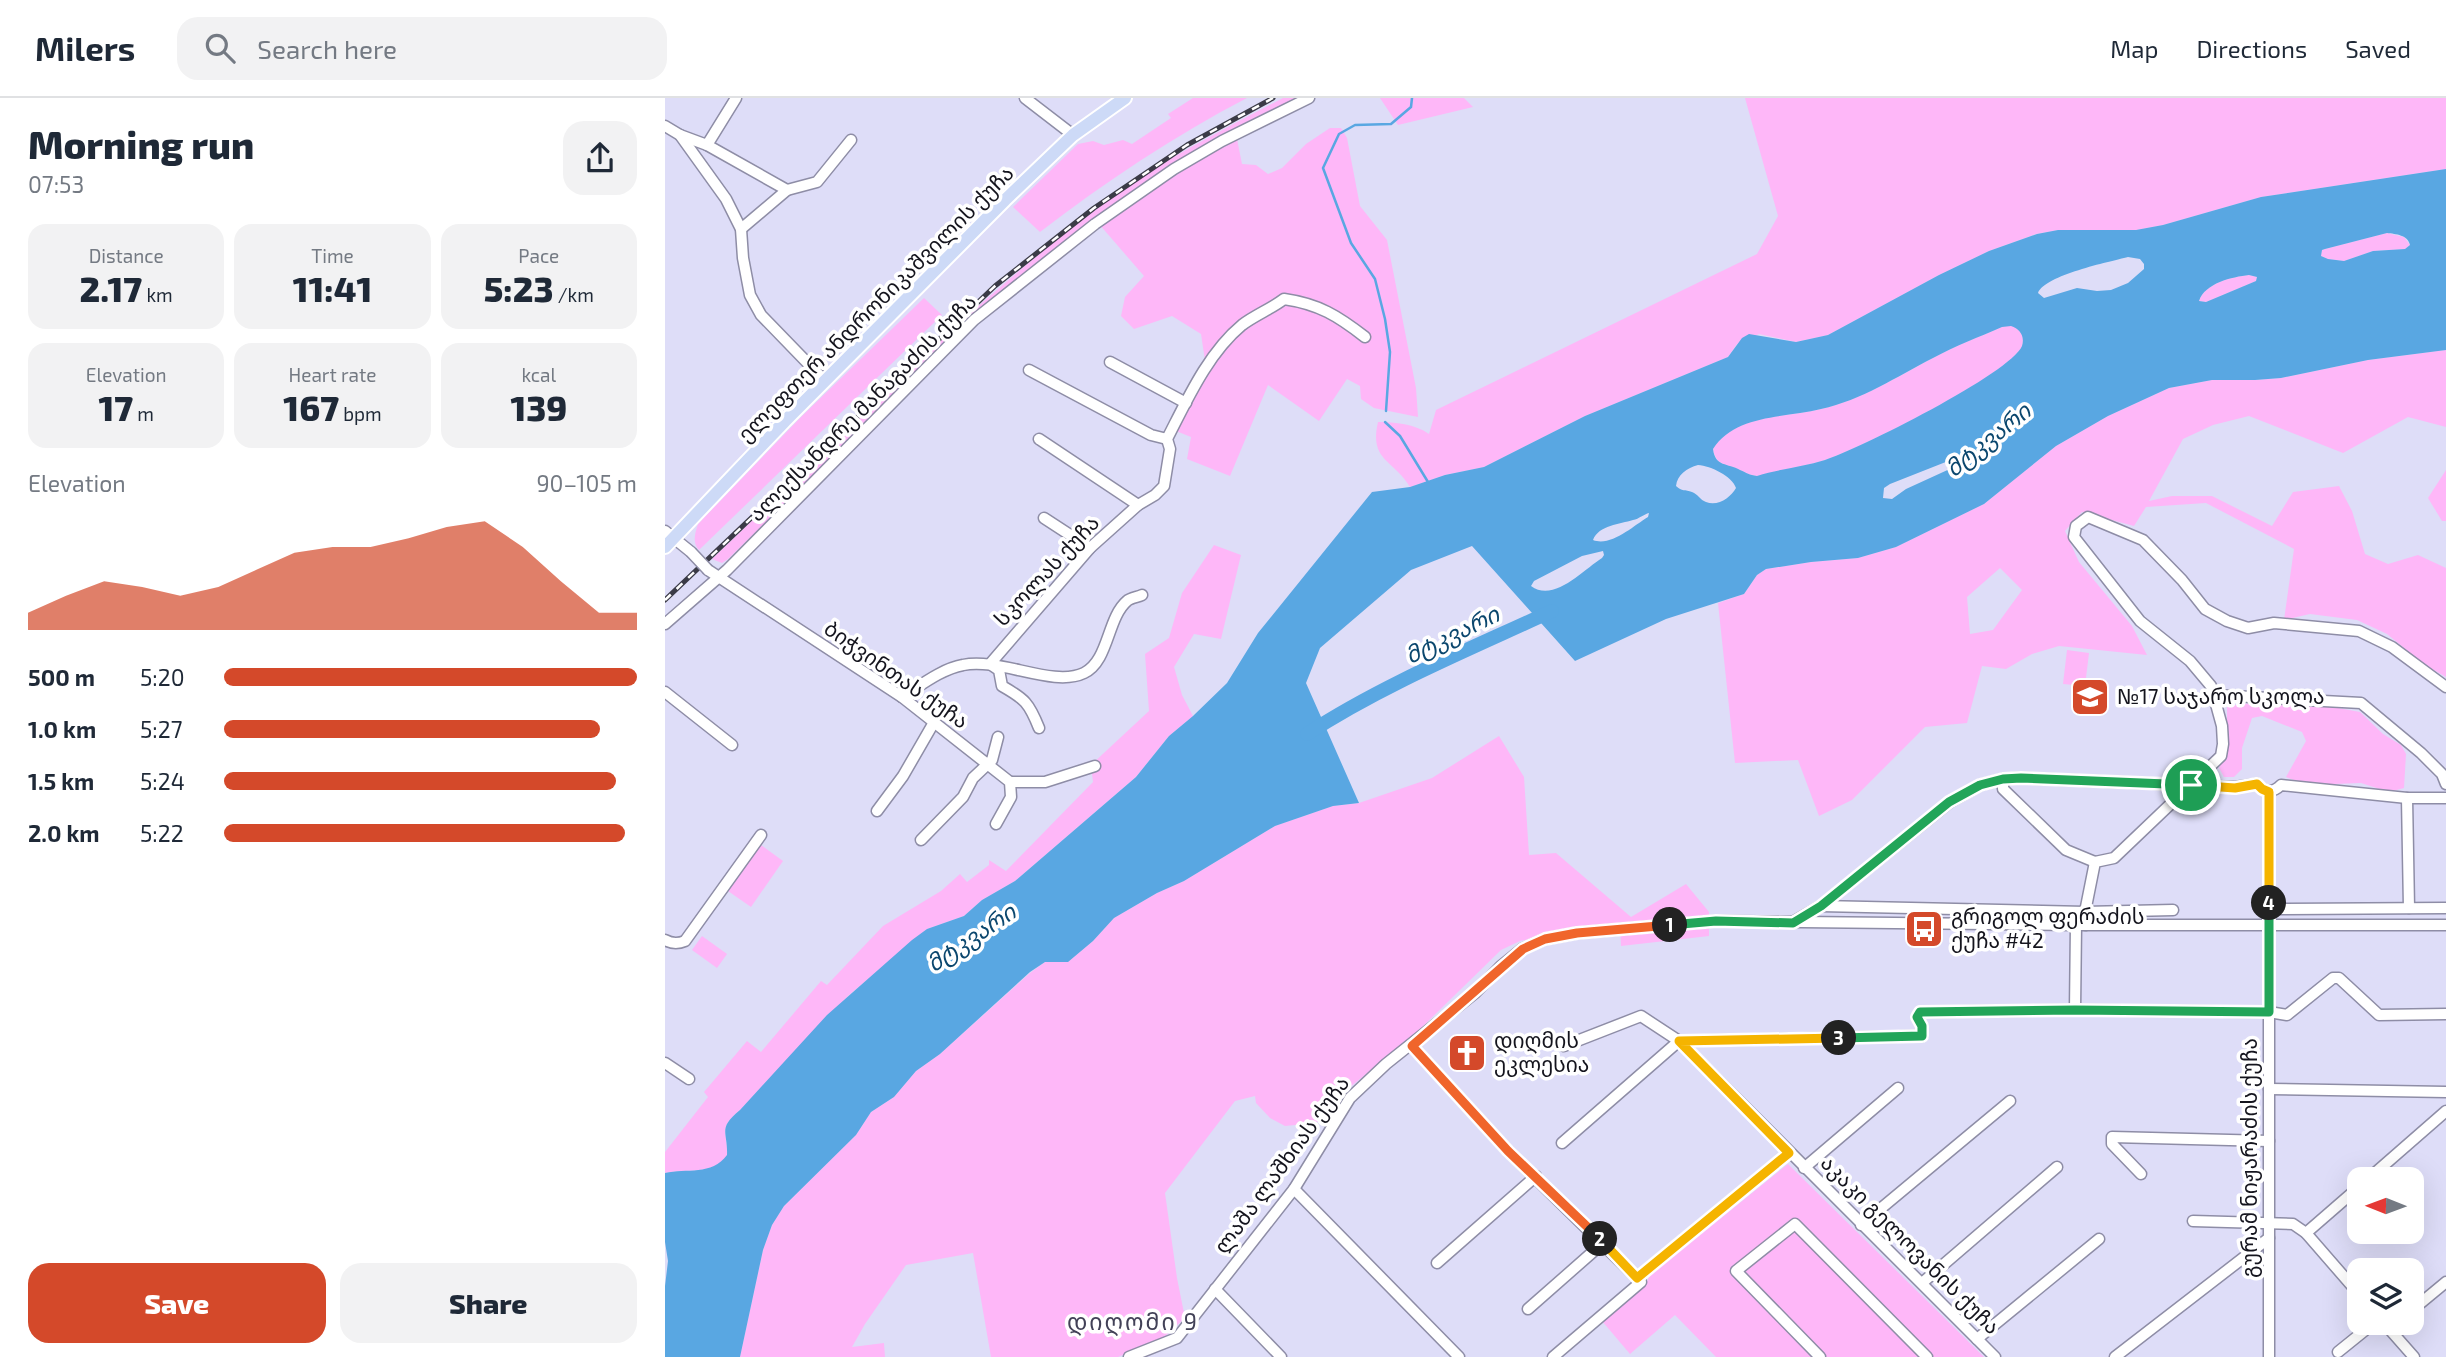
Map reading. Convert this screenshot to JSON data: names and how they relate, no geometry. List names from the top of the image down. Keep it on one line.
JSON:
{"streets":{"main road":["ელეფთერ ანდრონიკაშვილის ქუჩა"],"street":["ალექსანდრე მანაგაძის ქუჩა","სკოლას ქუჩა","ბიჭვინთას ქუჩა","გურამ ნიჟარაძის ქუჩა","ლაშა ლაშხიას ქუჩა","აკაკი გელოვანის ქუჩა"]},"crossings":[["ელეფთერ ანდრონიკაშვილის ქუჩა","ბიჭვინთას ქუჩა"],["ალექსანდრე მანაგაძის ქუჩა","ბიჭვინთას ქუჩა"],["გურამ ნიჟარაძის ქუჩა","ლაშა ლაშხიას ქუჩა"]],"districts":["დიღომი 9"],"water":["მტკვარი"],"places":{"school or university":["№17 საჯარო სკოლა"],"bus stop":["გრიგოლ ფერაძის ქუჩა #42"],"church":["დიღმის ეკლესია"]},"north":"left","page":{"header":"Milers","search":"Search here","nav":["Map","Directions","Saved"],"heading":["Morning run","07:53"],"stats":[["Distance","2.17 km"],["Time","11:41"],["Pace","5:23 /km"],["Elevation","17 m"],["Heart rate","167 bpm"],["kcal","139"]],"chart":["Elevation","90–105 m"],"list":[{"name":"500 m","note":"5:20"},{"name":"1.0 km","note":"5:27"},{"name":"1.5 km","note":"5:24"},{"name":"2.0 km","note":"5:22"}],"pins":["4","1","3","2"],"buttons":["Save","Share"]}}
